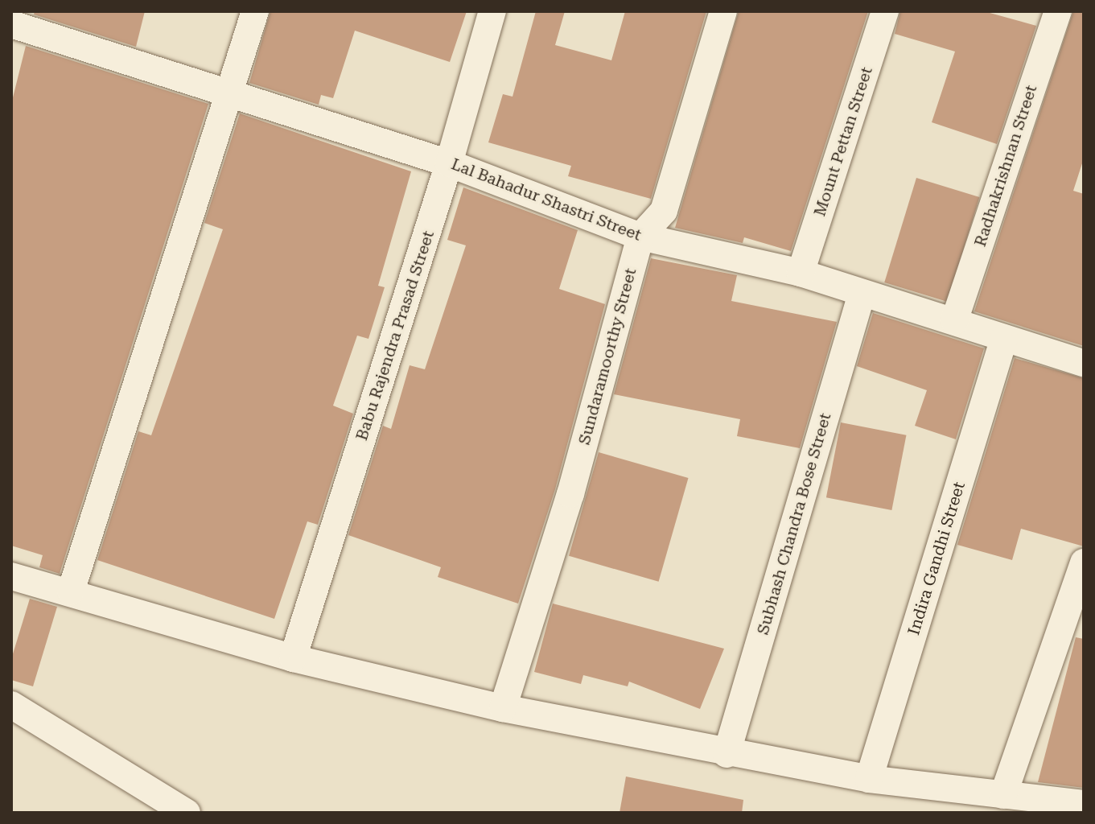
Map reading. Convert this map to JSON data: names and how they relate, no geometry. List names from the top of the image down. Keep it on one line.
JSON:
{"streets":{"street":["Mount Pettan Street","Radhakrishnan Street","Lal Bahadur Shastri Street","Babu Rajendra Prasad Street","Sundaramoorthy Street","Subhash Chandra Bose Street","Indira Gandhi Street"]},"crossings":[["Mount Pettan Street","Lal Bahadur Shastri Street"],["Radhakrishnan Street","Lal Bahadur Shastri Street"],["Lal Bahadur Shastri Street","Babu Rajendra Prasad Street"],["Lal Bahadur Shastri Street","Sundaramoorthy Street"],["Lal Bahadur Shastri Street","Subhash Chandra Bose Street"],["Lal Bahadur Shastri Street","Indira Gandhi Street"]]}
